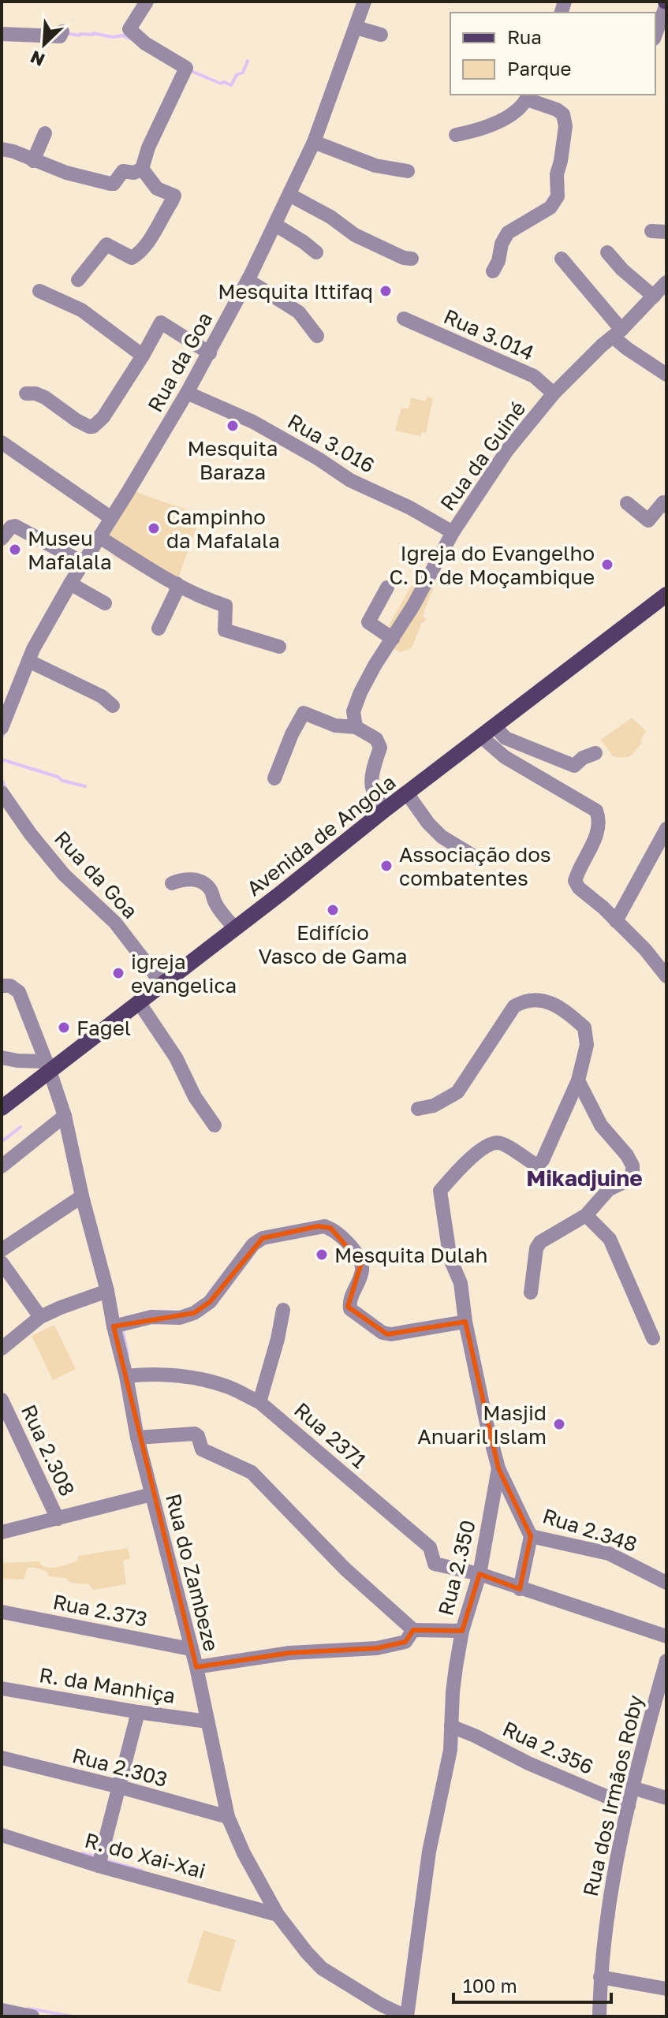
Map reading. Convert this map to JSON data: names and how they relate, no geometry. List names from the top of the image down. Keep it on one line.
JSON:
{"streets":{"main road":["Avenida de Angola"],"street":["Rua 3.014","Rua da Goa","Rua 3.016","Rua da Guiné","Rua 2371","Rua 2.308","Rua 2.348","Rua 2.350","Rua do Zambeze","Rua 2.373","R. da Manhiça","Rua 2.356","Rua 2.303","Rua dos Irmãos Roby","R. do Xai-Xai"]},"crossings":[["Rua 3.014","Rua da Guiné"],["Rua da Goa","Rua 3.016"],["Rua da Goa","Avenida de Angola"],["Rua 3.016","Rua da Guiné"],["Avenida de Angola","Rua do Zambeze"],["Rua 2371","Rua 2.350"],["Rua 2371","Rua do Zambeze"],["Rua 2.348","Rua 2.350"],["Rua 2.350","Rua do Zambeze"],["Rua 2.350","Rua 2.356"],["Rua do Zambeze","Rua 2.373"],["Rua do Zambeze","R. da Manhiça"],["Rua do Zambeze","Rua 2.303"],["Rua do Zambeze","R. do Xai-Xai"],["Rua 2.356","Rua dos Irmãos Roby"]],"districts":["Mikadjuine"],"places":["Mesquita Ittifaq","Mesquita Baraza","Campinho da Mafalala","Museu Mafalala","Igreja do Evangelho C. D. de Moçambique","Associação dos combatentes","Edifício Vasco de Gama","igreja evangelica","Fagel","Mesquita Dulah","Masjid Anuaril Islam"],"legend":["Rua","Parque"],"scale_bar":"100 m","north":"bottom left"}
